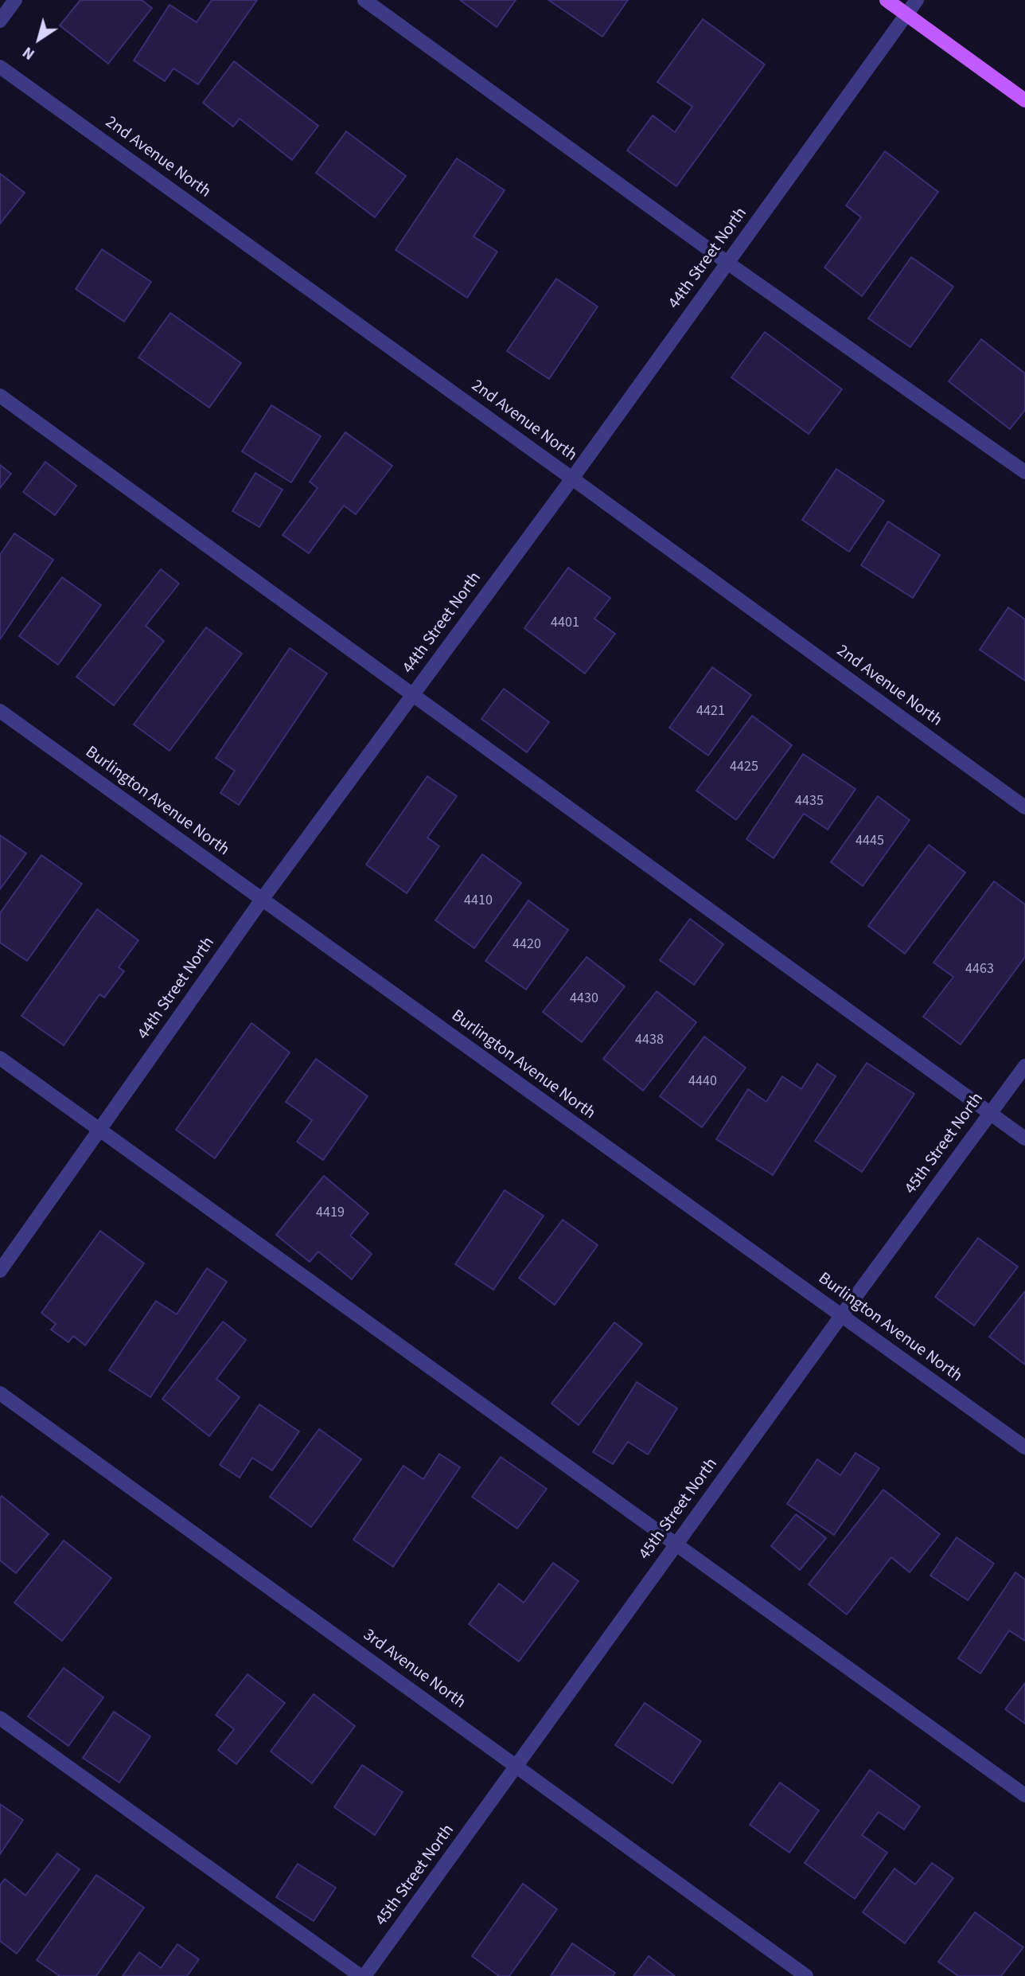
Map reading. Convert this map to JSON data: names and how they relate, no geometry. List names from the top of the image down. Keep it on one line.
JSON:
{"streets":{"street":["2nd Avenue North","44th Street North","Burlington Avenue North","45th Street North","3rd Avenue North"]},"crossings":[["2nd Avenue North","44th Street North"],["44th Street North","Burlington Avenue North"],["Burlington Avenue North","45th Street North"],["45th Street North","3rd Avenue North"]],"house_numbers":["4401","4421","4425","4435","4445","4410","4420","4463","4430","4438","4440","4419"],"north":"bottom left"}
